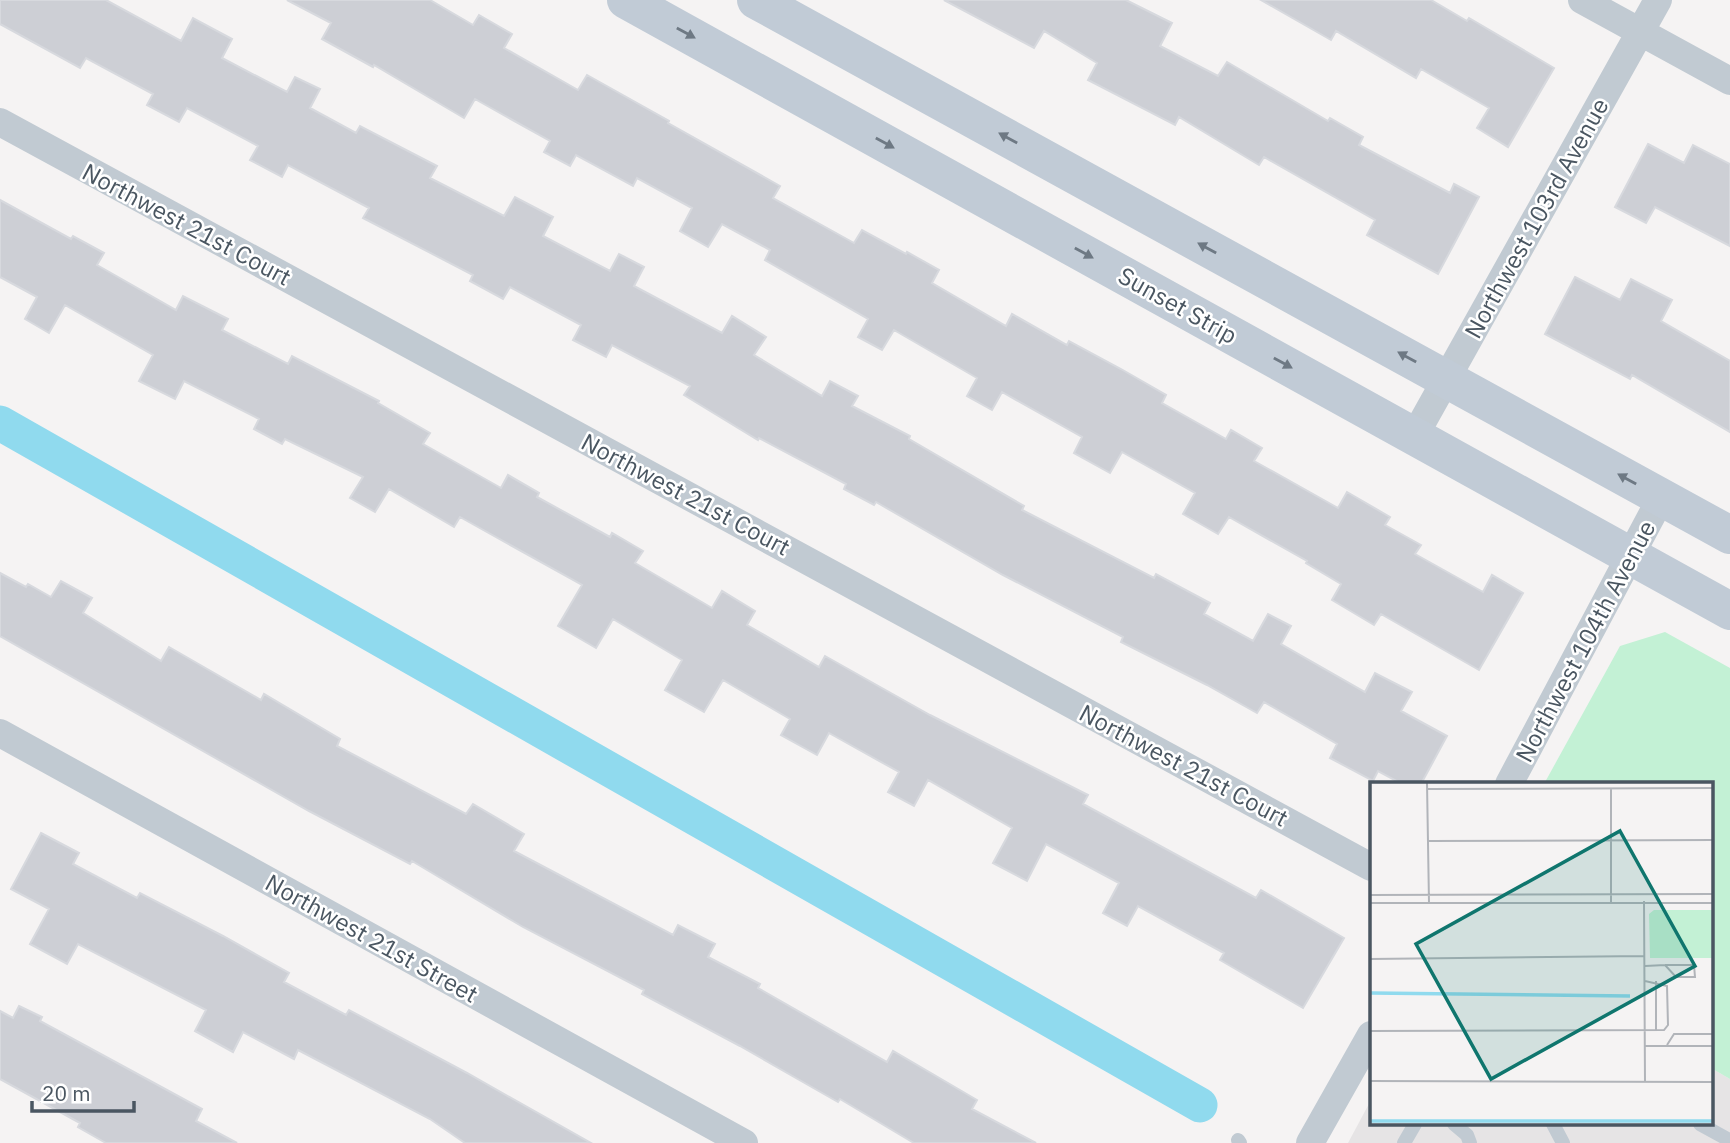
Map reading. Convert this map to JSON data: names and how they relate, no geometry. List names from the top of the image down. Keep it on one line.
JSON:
{"streets":{"street":["Northwest 103rd Avenue","Northwest 21st Court","Sunset Strip","Northwest 104th Avenue","Northwest 21st Street"]},"crossings":[["Northwest 103rd Avenue","Sunset Strip"],["Sunset Strip","Northwest 104th Avenue"]],"scale_bar":"20 m"}
